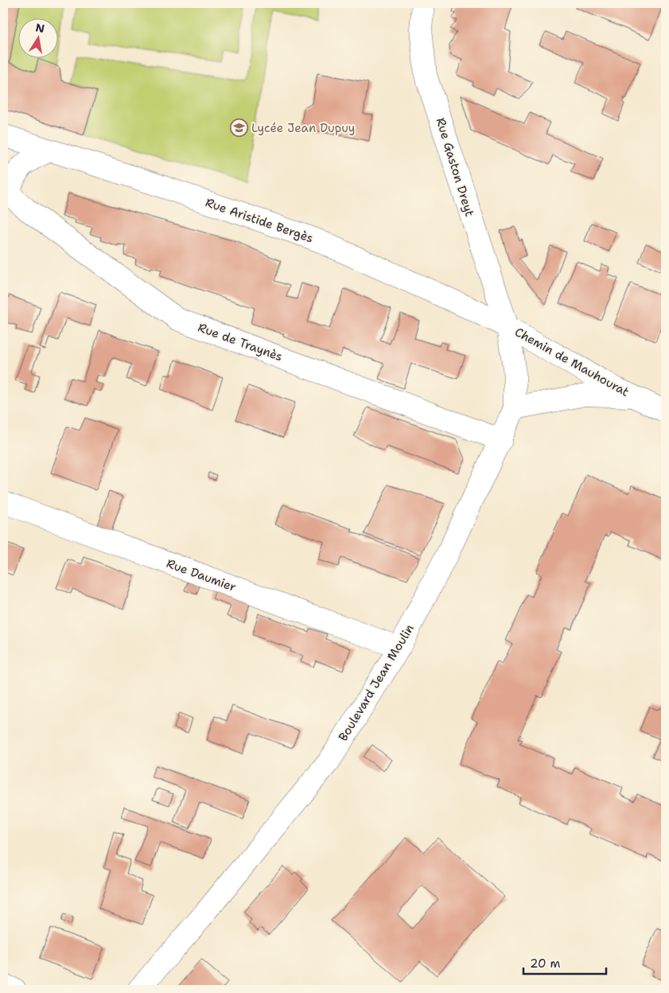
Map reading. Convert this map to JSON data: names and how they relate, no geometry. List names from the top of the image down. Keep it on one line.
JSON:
{"streets":{"street":["Rue Gaston Dreyt","Rue Aristide Bergès","Rue de Traynès","Chemin de Mauhourat","Rue Daumier","Boulevard Jean Moulin"]},"crossings":[["Rue Gaston Dreyt","Rue Aristide Bergès"],["Rue Gaston Dreyt","Chemin de Mauhourat"],["Rue Gaston Dreyt","Boulevard Jean Moulin"],["Rue Aristide Bergès","Rue de Traynès"],["Rue Aristide Bergès","Chemin de Mauhourat"],["Rue Aristide Bergès","Boulevard Jean Moulin"],["Rue de Traynès","Boulevard Jean Moulin"],["Chemin de Mauhourat","Boulevard Jean Moulin"],["Rue Daumier","Boulevard Jean Moulin"]],"places":{"school or university":["Lycée Jean Dupuy"]},"scale_bar":"20 m","north":"top"}
